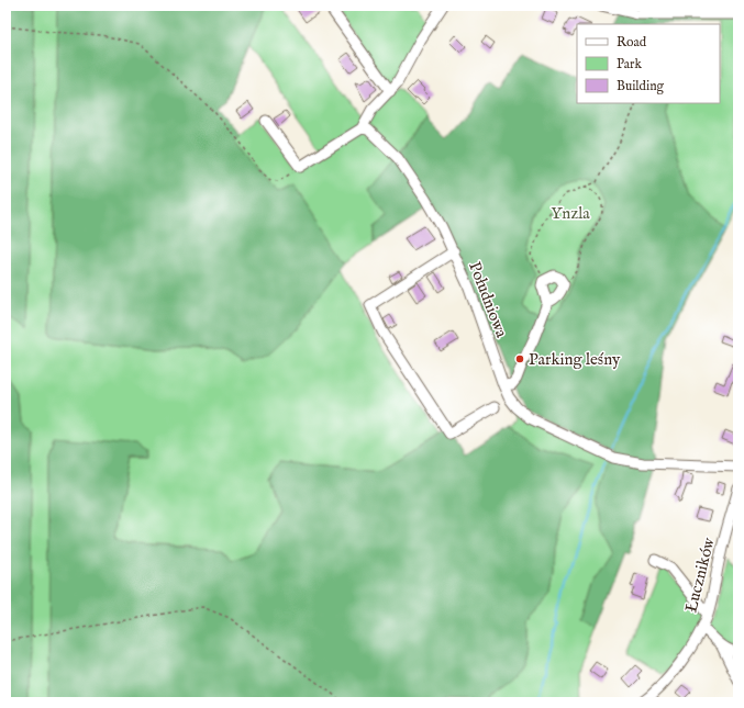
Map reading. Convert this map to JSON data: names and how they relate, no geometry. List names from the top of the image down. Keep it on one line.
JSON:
{"streets":{"street":["Południowa","Łuczników"]},"parks":["Ynzla"],"places":["Parking leśny"],"legend":["Road","Park","Building"]}
